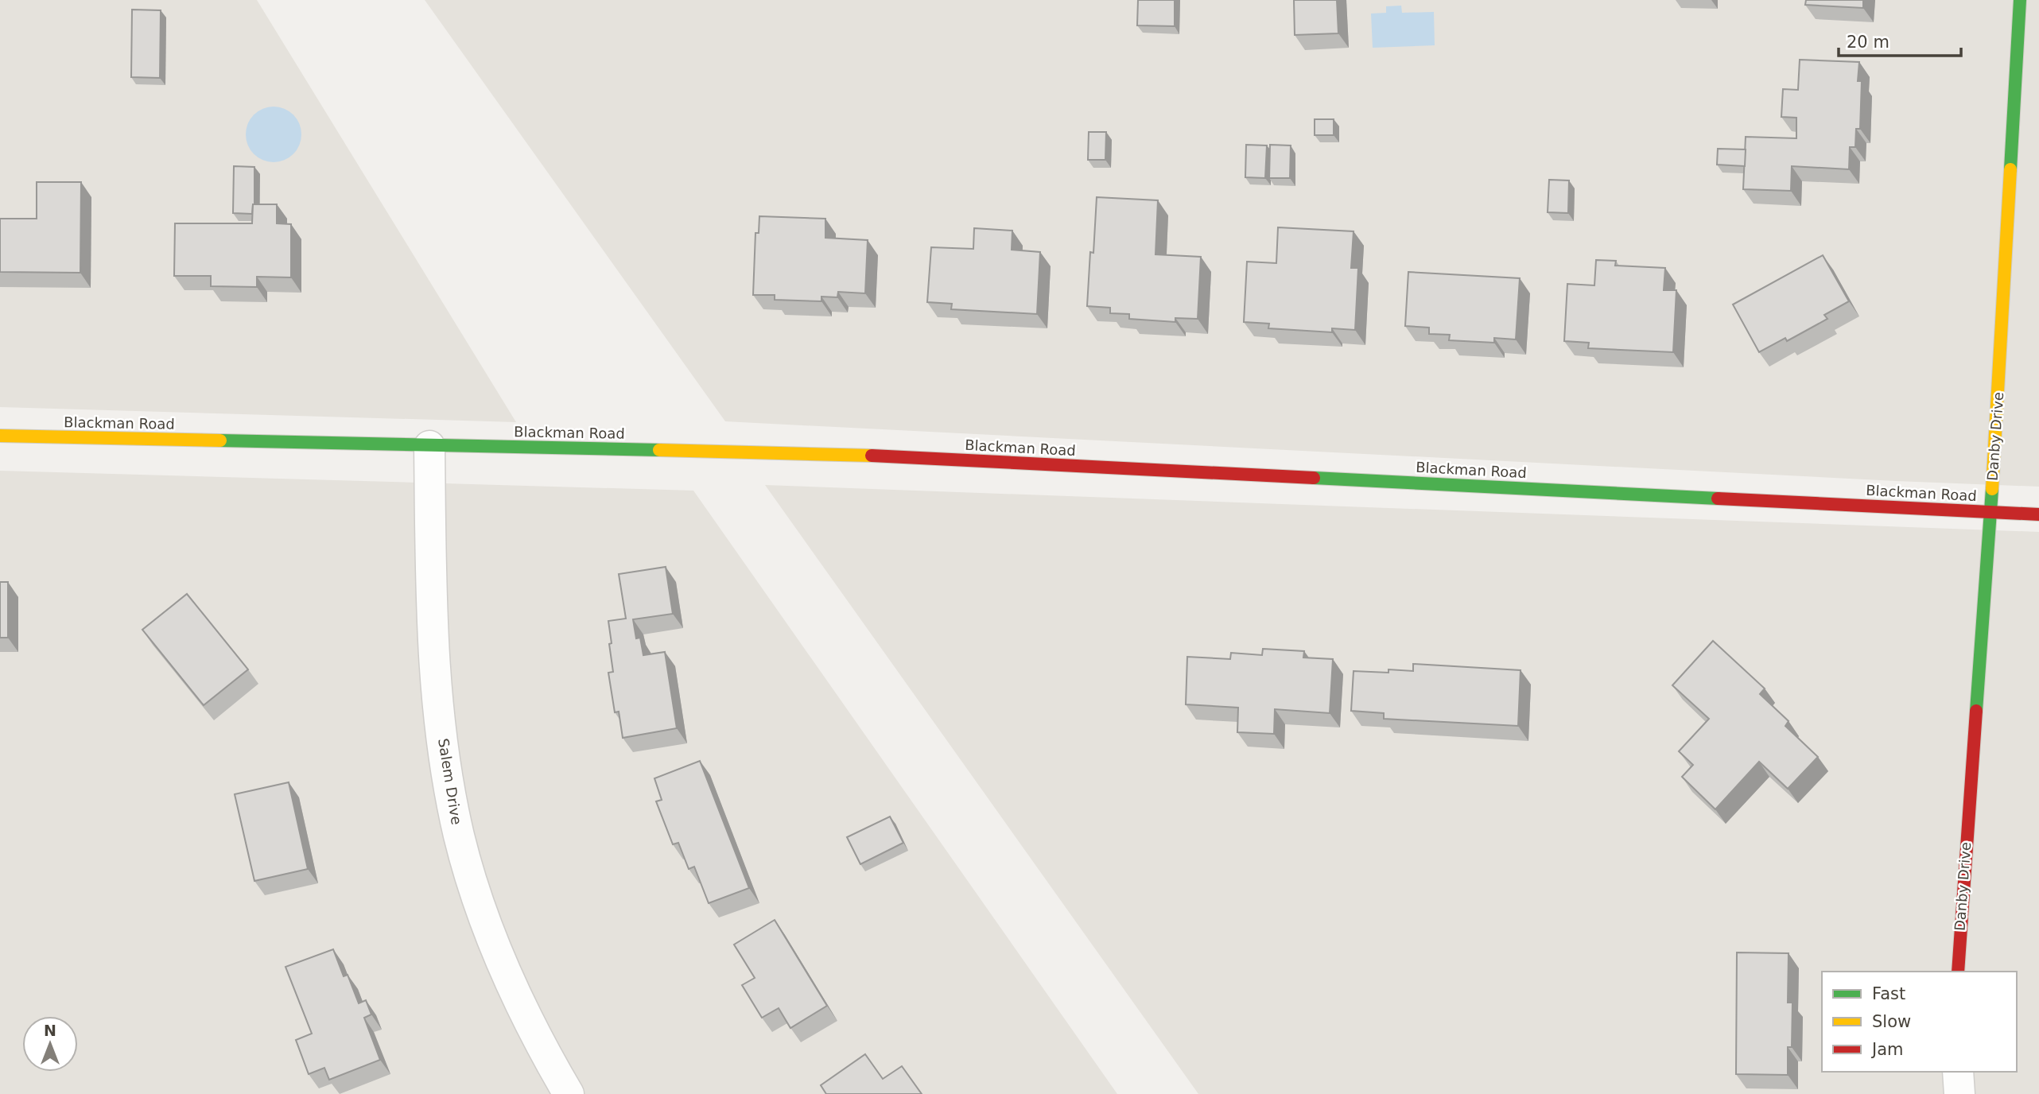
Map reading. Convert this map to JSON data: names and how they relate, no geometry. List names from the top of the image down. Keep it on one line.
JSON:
{"streets":{"street":["Blackman Road","Danby Drive","Salem Drive"]},"crossings":[["Blackman Road","Danby Drive"],["Blackman Road","Salem Drive"]],"legend":["Fast","Slow","Jam"],"scale_bar":"20 m","north":"top"}
